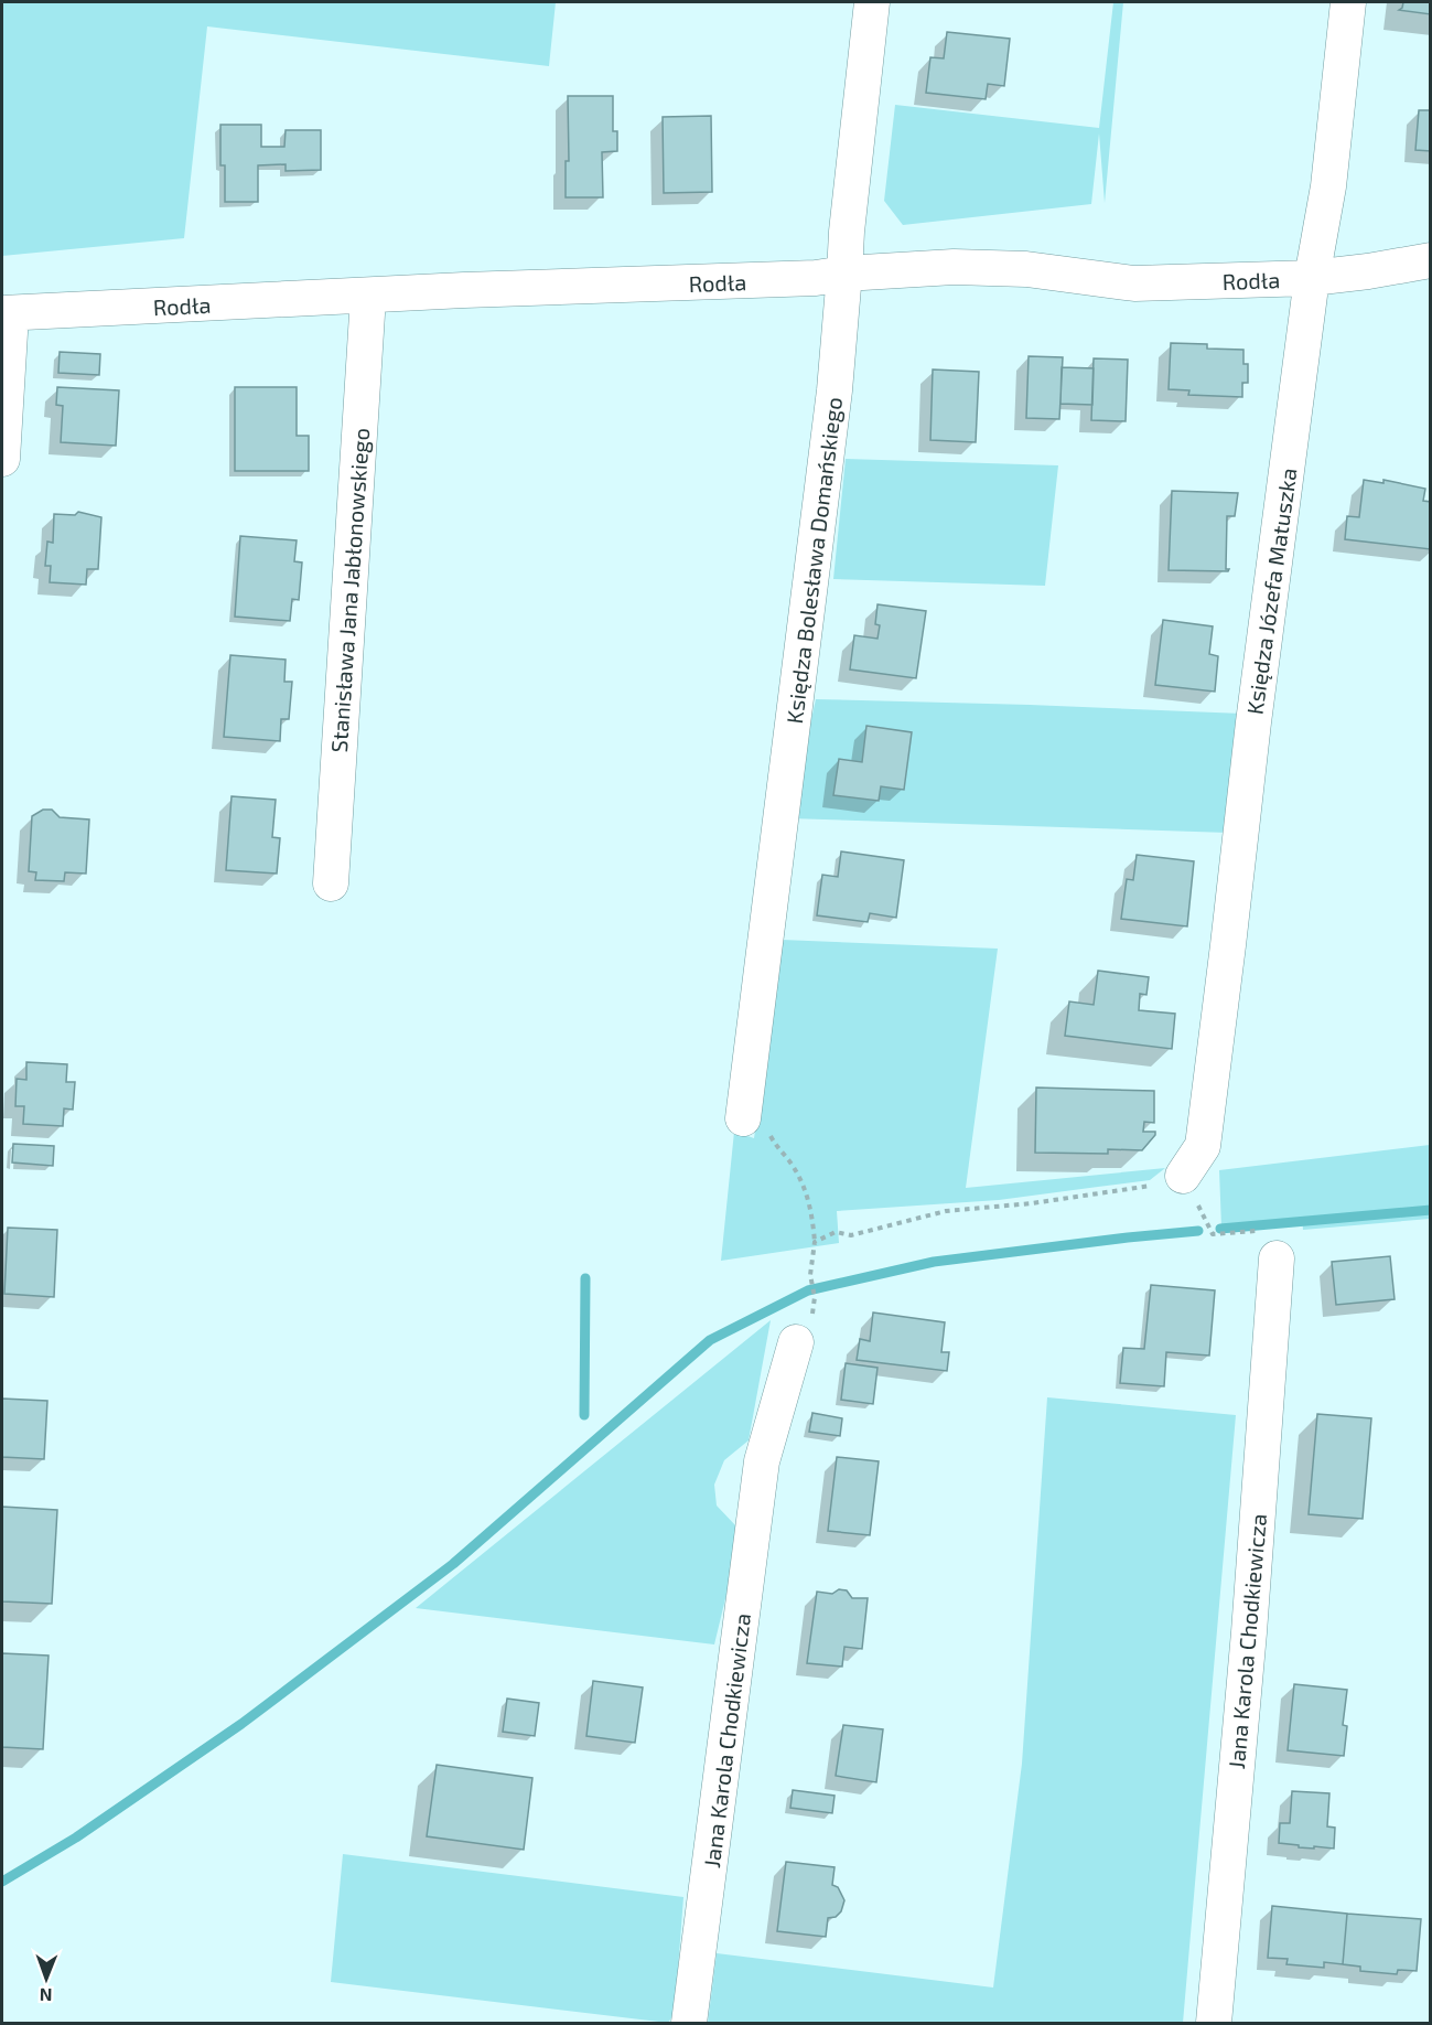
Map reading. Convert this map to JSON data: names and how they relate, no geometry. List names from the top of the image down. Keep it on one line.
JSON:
{"streets":{"street":["Rodła","Księdza Bolesława Domańskiego","Stanisława Jana Jabłonowskiego","Księdza Józefa Matuszka","Jana Karola Chodkiewicza"]},"crossings":[["Rodła","Księdza Bolesława Domańskiego"],["Rodła","Stanisława Jana Jabłonowskiego"],["Rodła","Księdza Józefa Matuszka"]],"north":"bottom"}
